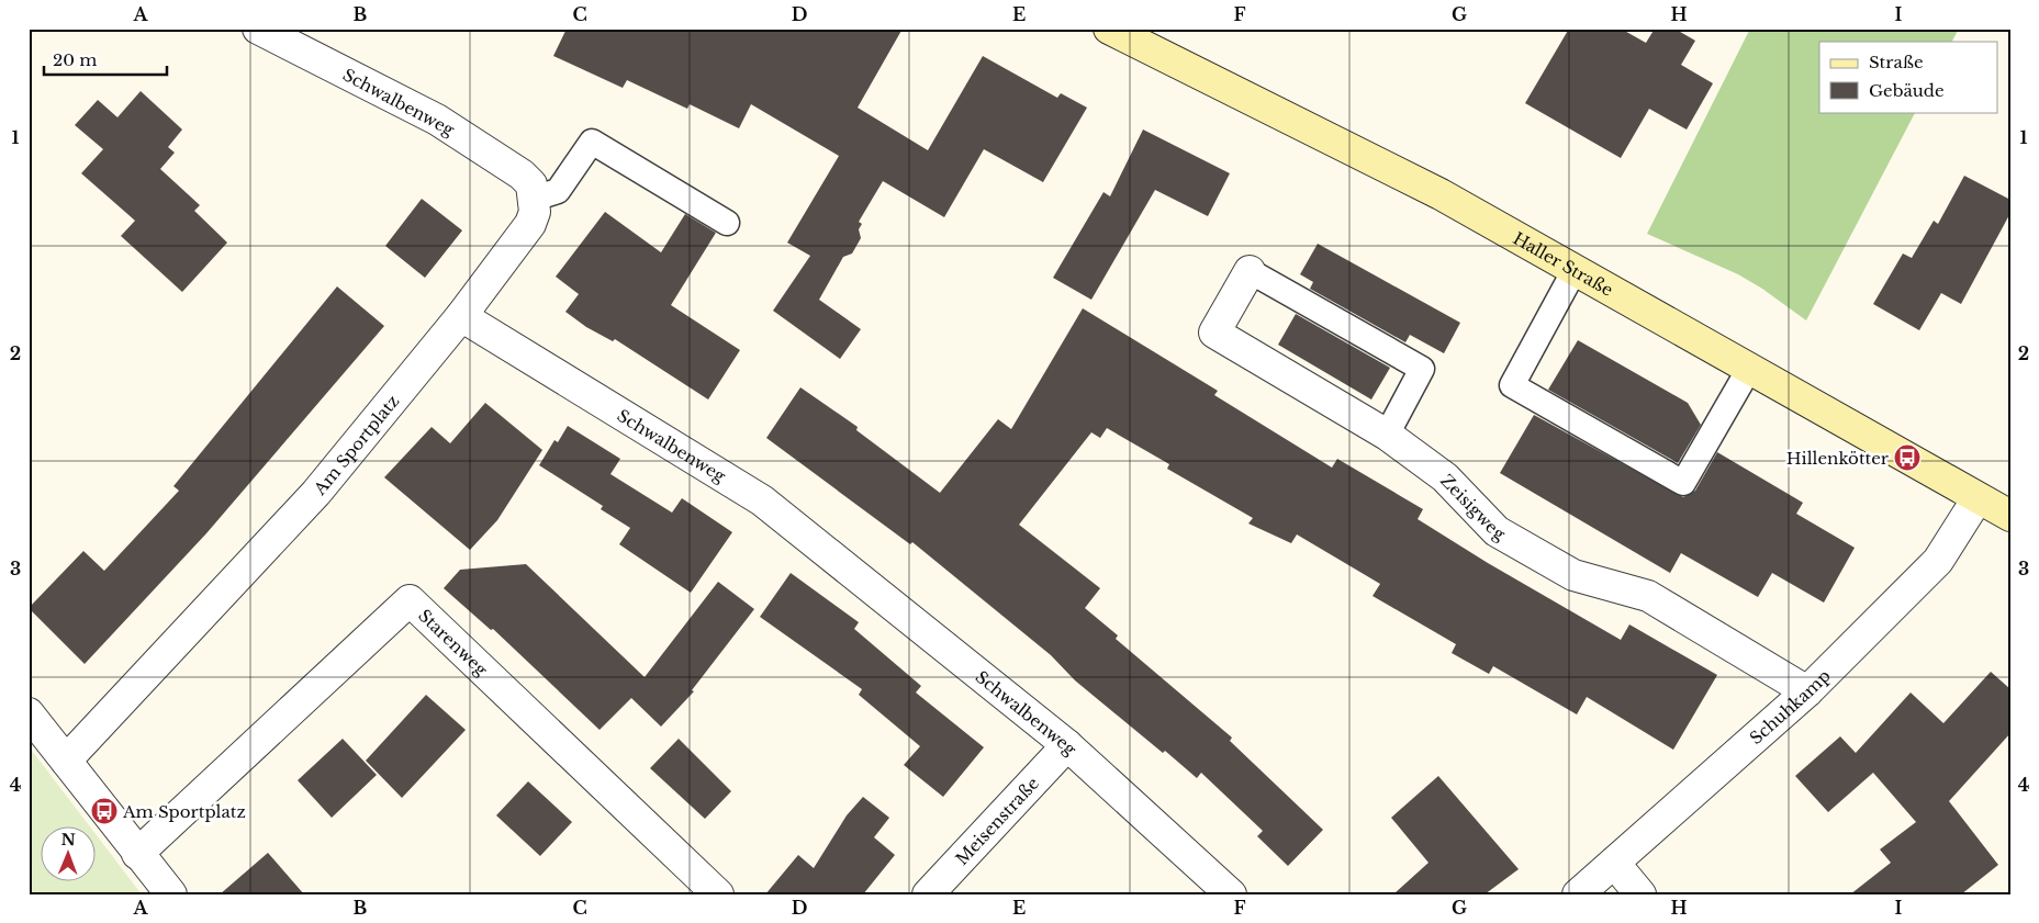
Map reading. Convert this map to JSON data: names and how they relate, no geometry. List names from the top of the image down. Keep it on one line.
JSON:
{"streets":{"main road":["Haller Straße"],"street":["Schwalbenweg","Am Sportplatz","Zeisigweg","Starenweg","Schuhkamp","Meisenstraße"]},"crossings":[["Schwalbenweg","Am Sportplatz"],["Schwalbenweg","Meisenstraße"],["Haller Straße","Schuhkamp"],["Zeisigweg","Schuhkamp"]],"places":{"bus stop":["Hillenkötter","Am Sportplatz"]},"legend":["Straße","Gebäude"],"scale_bar":"20 m","north":"top","grid":{"columns":["A","B","C","D","E","F","G","H","I"],"rows":["1","2","3","4"]}}
